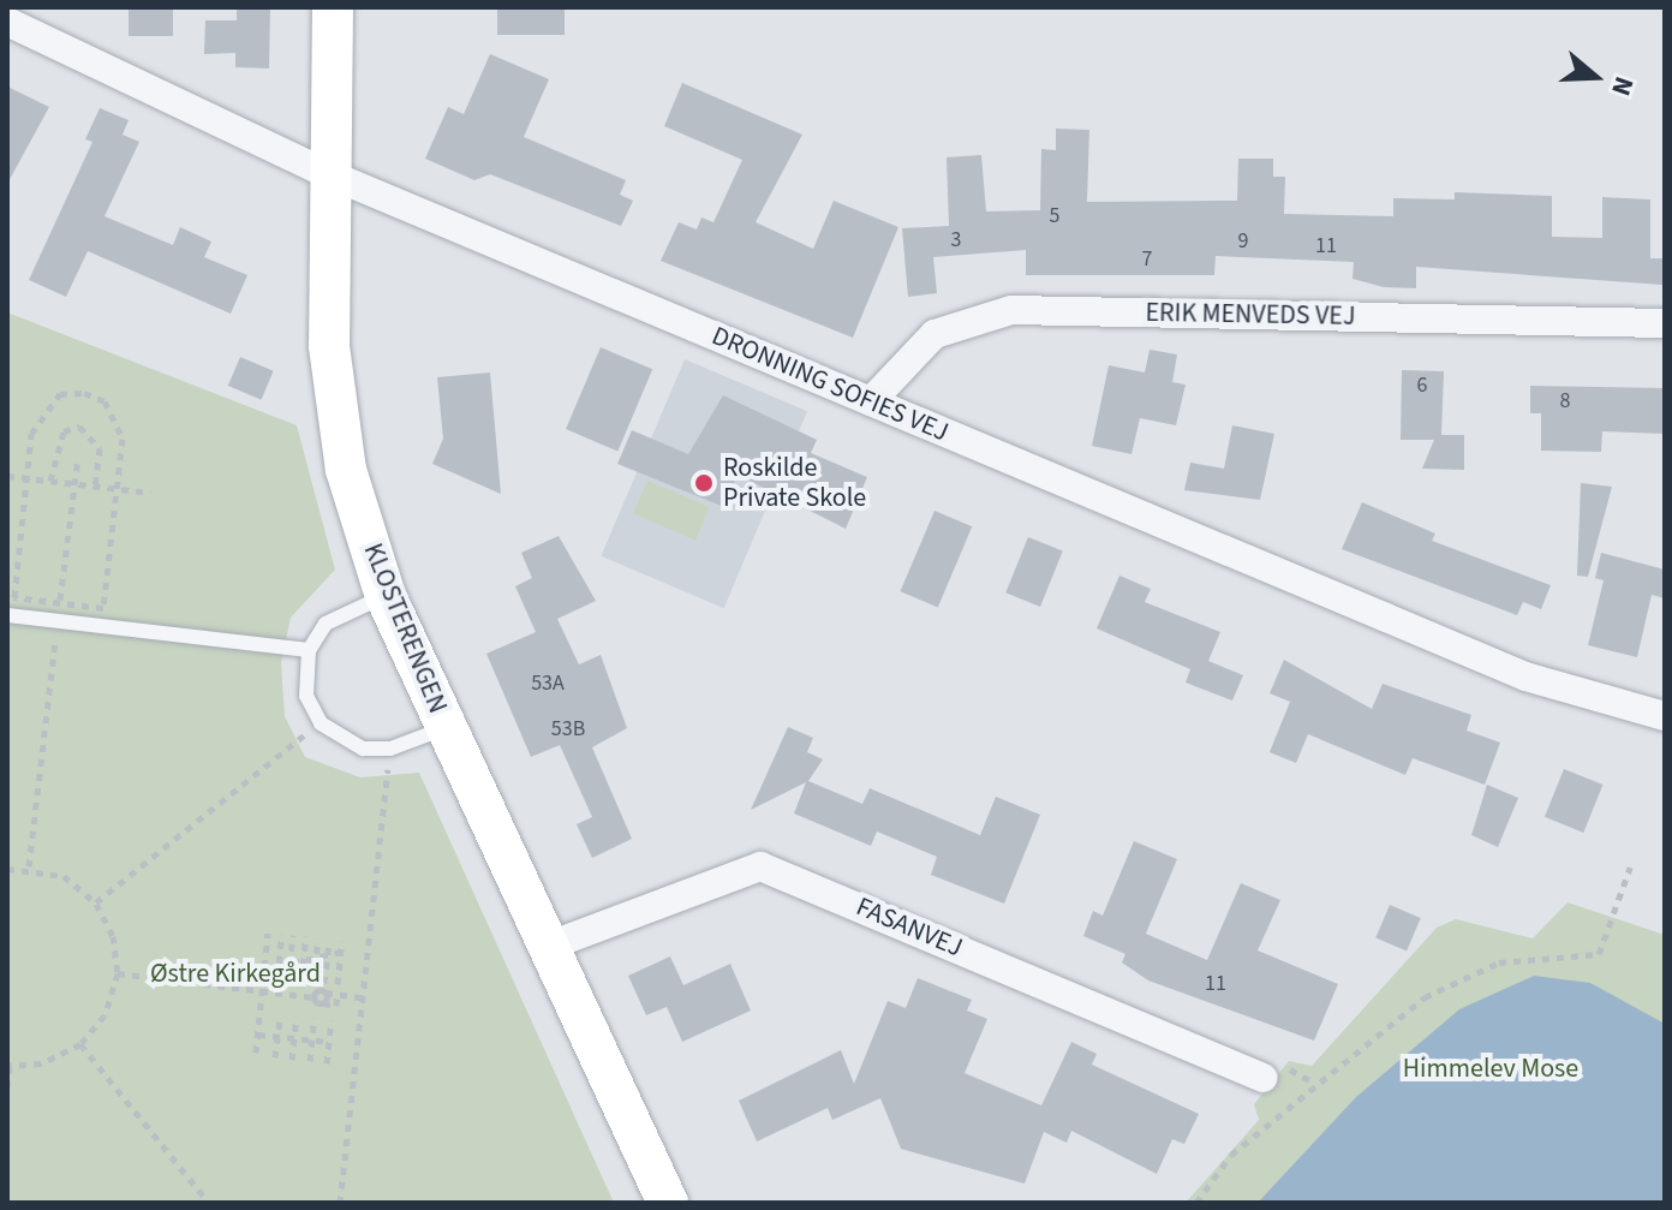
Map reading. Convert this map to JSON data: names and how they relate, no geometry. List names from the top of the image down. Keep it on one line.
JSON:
{"streets":{"street":["ERIK MENVEDS VEJ","DRONNING SOFIES VEJ","KLOSTERENGEN","FASANVEJ"]},"crossings":[["ERIK MENVEDS VEJ","DRONNING SOFIES VEJ"],["DRONNING SOFIES VEJ","KLOSTERENGEN"],["KLOSTERENGEN","FASANVEJ"]],"parks":["Østre Kirkegård","Himmelev Mose"],"places":["Roskilde Private Skole"],"house_numbers":["5","3","9","11","7","6","8","53A","53B","11"],"north":"right"}
